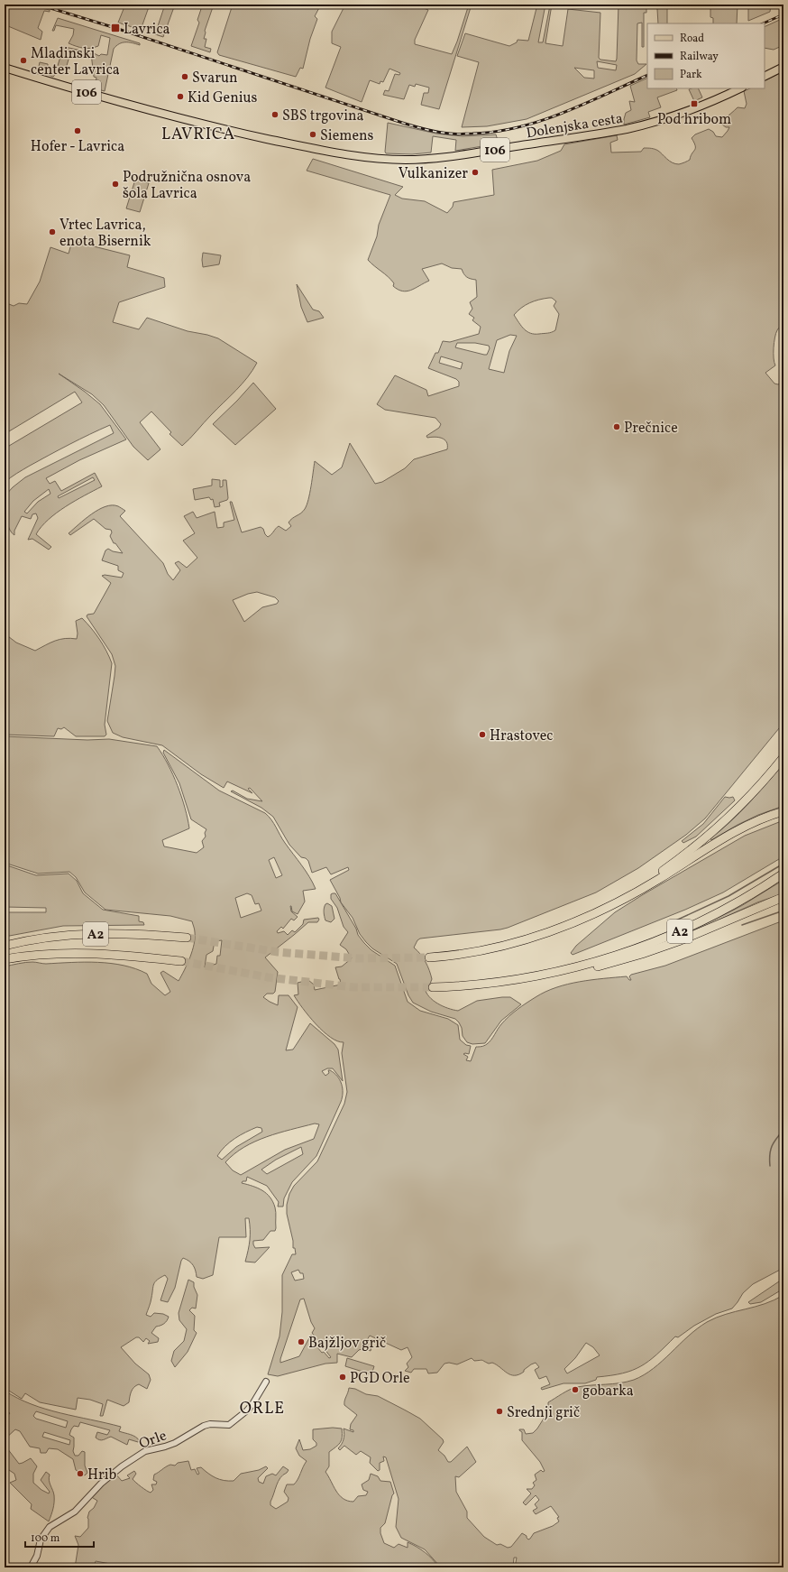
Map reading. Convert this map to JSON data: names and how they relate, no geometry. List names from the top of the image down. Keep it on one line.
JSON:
{"streets":{"highway":["A2"],"main road":["106","Dolenjska cesta"],"street":["Orle"]},"districts":["LAVRICA","ORLE"],"places":{"transit":["Lavrica","Pod hribom"],"other":["Mladinski center Lavrica","Svarun","Kid Genius","SBS trgovina","Hofer - Lavrica","Siemens","Vulkanizer","Podružnična osnova šola Lavrica","Vrtec Lavrica, enota Bisernik","Prečnice","Hrastovec","Bajžljov grič","PGD Orle","gobarka","Srednji grič","Hrib"]},"legend":["Road","Railway","Park"],"scale_bar":"100 m"}
